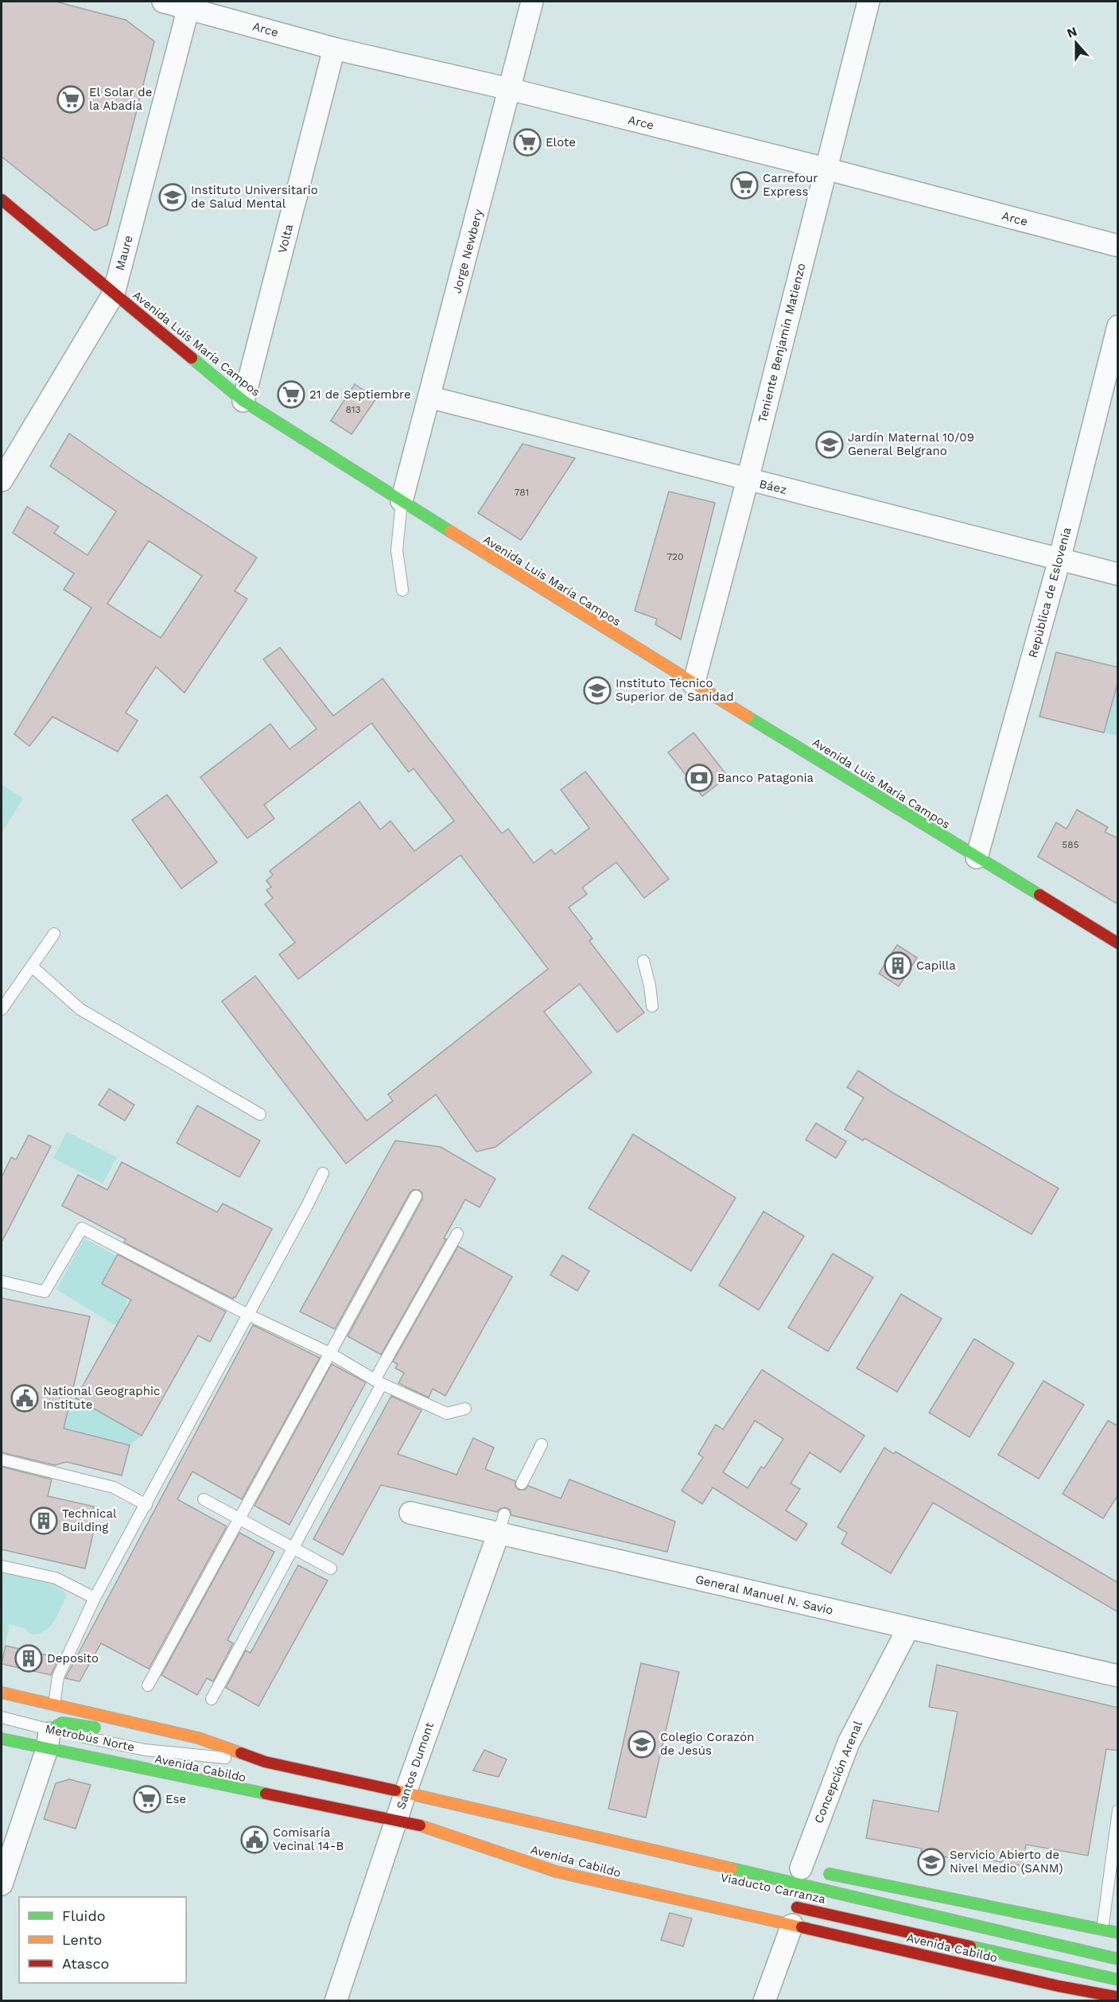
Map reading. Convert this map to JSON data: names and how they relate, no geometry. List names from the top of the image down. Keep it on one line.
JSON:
{"streets":{"main road":["Avenida Luis María Campos","Avenida Cabildo","Viaducto Carranza"],"street":["Arce","Volta","Jorge Newbery","Maure","Teniente Benjamín Matienzo","Báez","República de Eslovenia","General Manuel N. Savio","Santos Dumont","Concepción Arenal"],"lane":["Metrobús Norte"]},"crossings":[["Arce","Volta"],["Arce","Jorge Newbery"],["Arce","Maure"],["Arce","Teniente Benjamín Matienzo"],["Volta","Avenida Luis María Campos"],["Jorge Newbery","Avenida Luis María Campos"],["Jorge Newbery","Báez"],["Maure","Avenida Luis María Campos"],["Teniente Benjamín Matienzo","Avenida Luis María Campos"],["Teniente Benjamín Matienzo","Báez"],["Avenida Luis María Campos","República de Eslovenia"],["Báez","República de Eslovenia"],["General Manuel N. Savio","Santos Dumont"],["General Manuel N. Savio","Concepción Arenal"],["Metrobús Norte","Avenida Cabildo"],["Santos Dumont","Avenida Cabildo"],["Avenida Cabildo","Viaducto Carranza"]],"places":{"supermarket":["El Solar de la Abadía","Elote","Carrefour Express","21 de Septiembre","Ese"],"school or university":["Instituto Universitario de Salud Mental","Jardín Maternal 10/09 General Belgrano","Instituto Técnico Superior de Sanidad","Colegio Corazón de Jesús","Servicio Abierto de Nivel Medio (SANM)"],"bank":["Banco Patagonia"],"building":["Capilla","Technical Building","Deposito"],"public building":["National Geographic Institute","Comisaría Vecinal 14-B"]},"house_numbers":["813","781","720","585"],"legend":["Fluido","Lento","Atasco"],"north":"top"}
